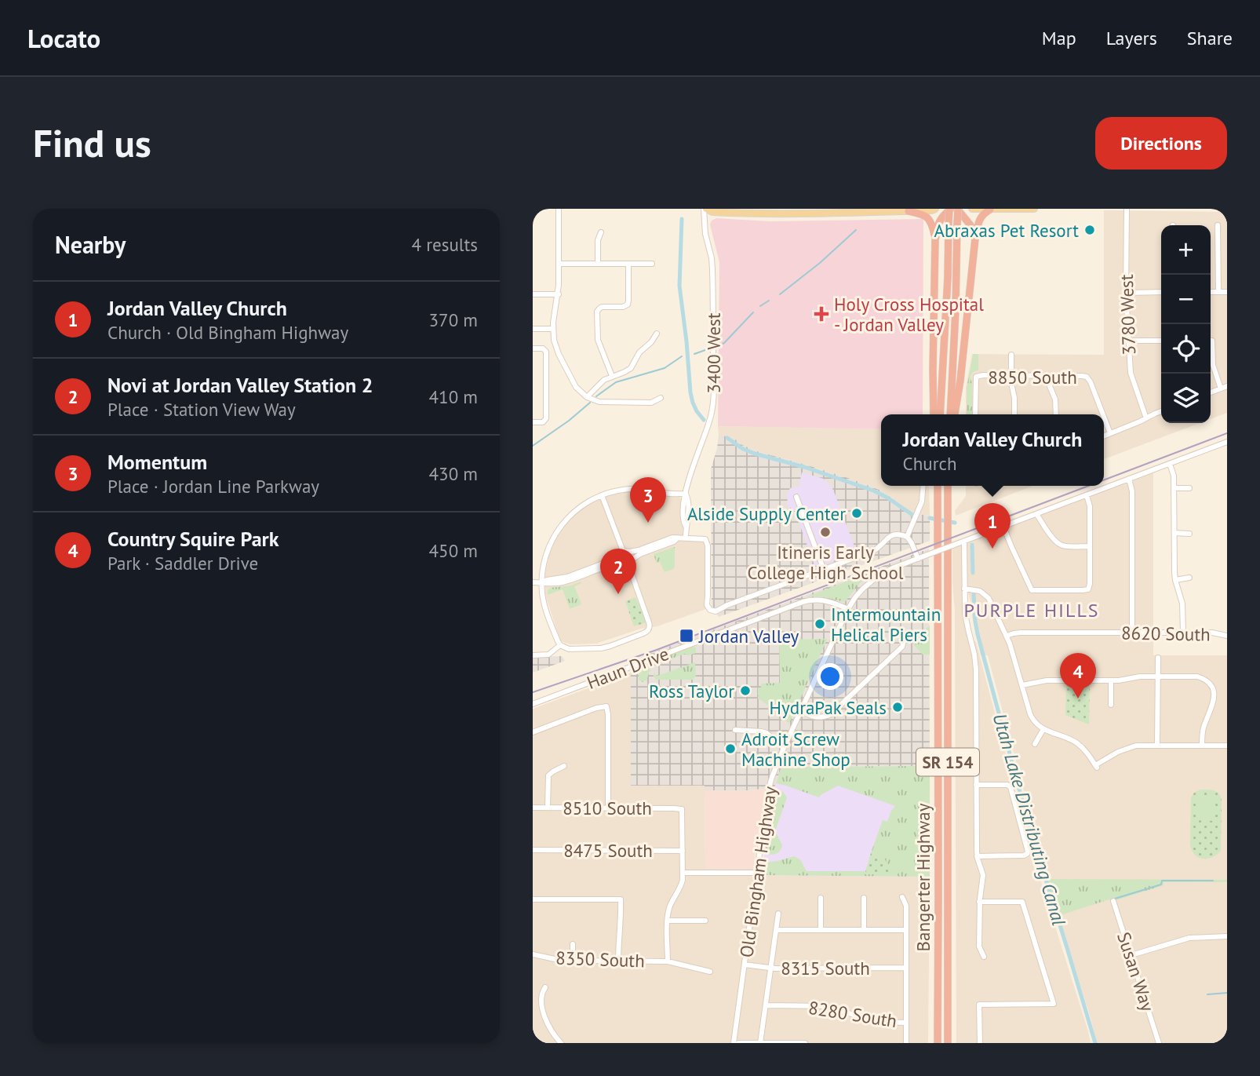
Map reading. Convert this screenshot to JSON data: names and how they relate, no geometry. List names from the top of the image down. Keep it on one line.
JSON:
{"streets":{"highway":["SR 154","Bangerter Highway"],"street":["3780 West","3400 West","8850 South","8620 South","Haun Drive","8510 South","8475 South","Old Bingham Highway","8350 South","8315 South","Susan Way","8280 South"]},"crossings":[["Haun Drive","Old Bingham Highway"],["8510 South","8475 South"],["Old Bingham Highway","8315 South"]],"districts":["PURPLE HILLS"],"water":["Utah Lake Distributing Canal"],"places":{"other":["Abraxas Pet Resort","Alside Supply Center","Itineris Early College High School","Intermountain Helical Piers","Ross Taylor","HydraPak Seals","Adroit Screw Machine Shop"],"health":["Holy Cross Hospital - Jordan Valley"],"transit":["Jordan Valley"]},"page":{"header":"Locato","nav":["Map","Layers","Share"],"buttons":"Directions","title":"Find us","heading":["Nearby","4 results"],"map_buttons":["+","−"],"list":[{"mark":"1","name":"Jordan Valley Church","note":"Church · Old Bingham Highway","value":"370 m"},{"mark":"2","name":"Novi at Jordan Valley Station 2","note":"Place · Station View Way","value":"410 m"},{"mark":"3","name":"Momentum","note":"Place · Jordan Line Parkway","value":"430 m"},{"mark":"4","name":"Country Squire Park","note":"Park · Saddler Drive","value":"450 m"}],"popup":["Jordan Valley Church","Church"],"pins":["3","1","2","4"]}}
